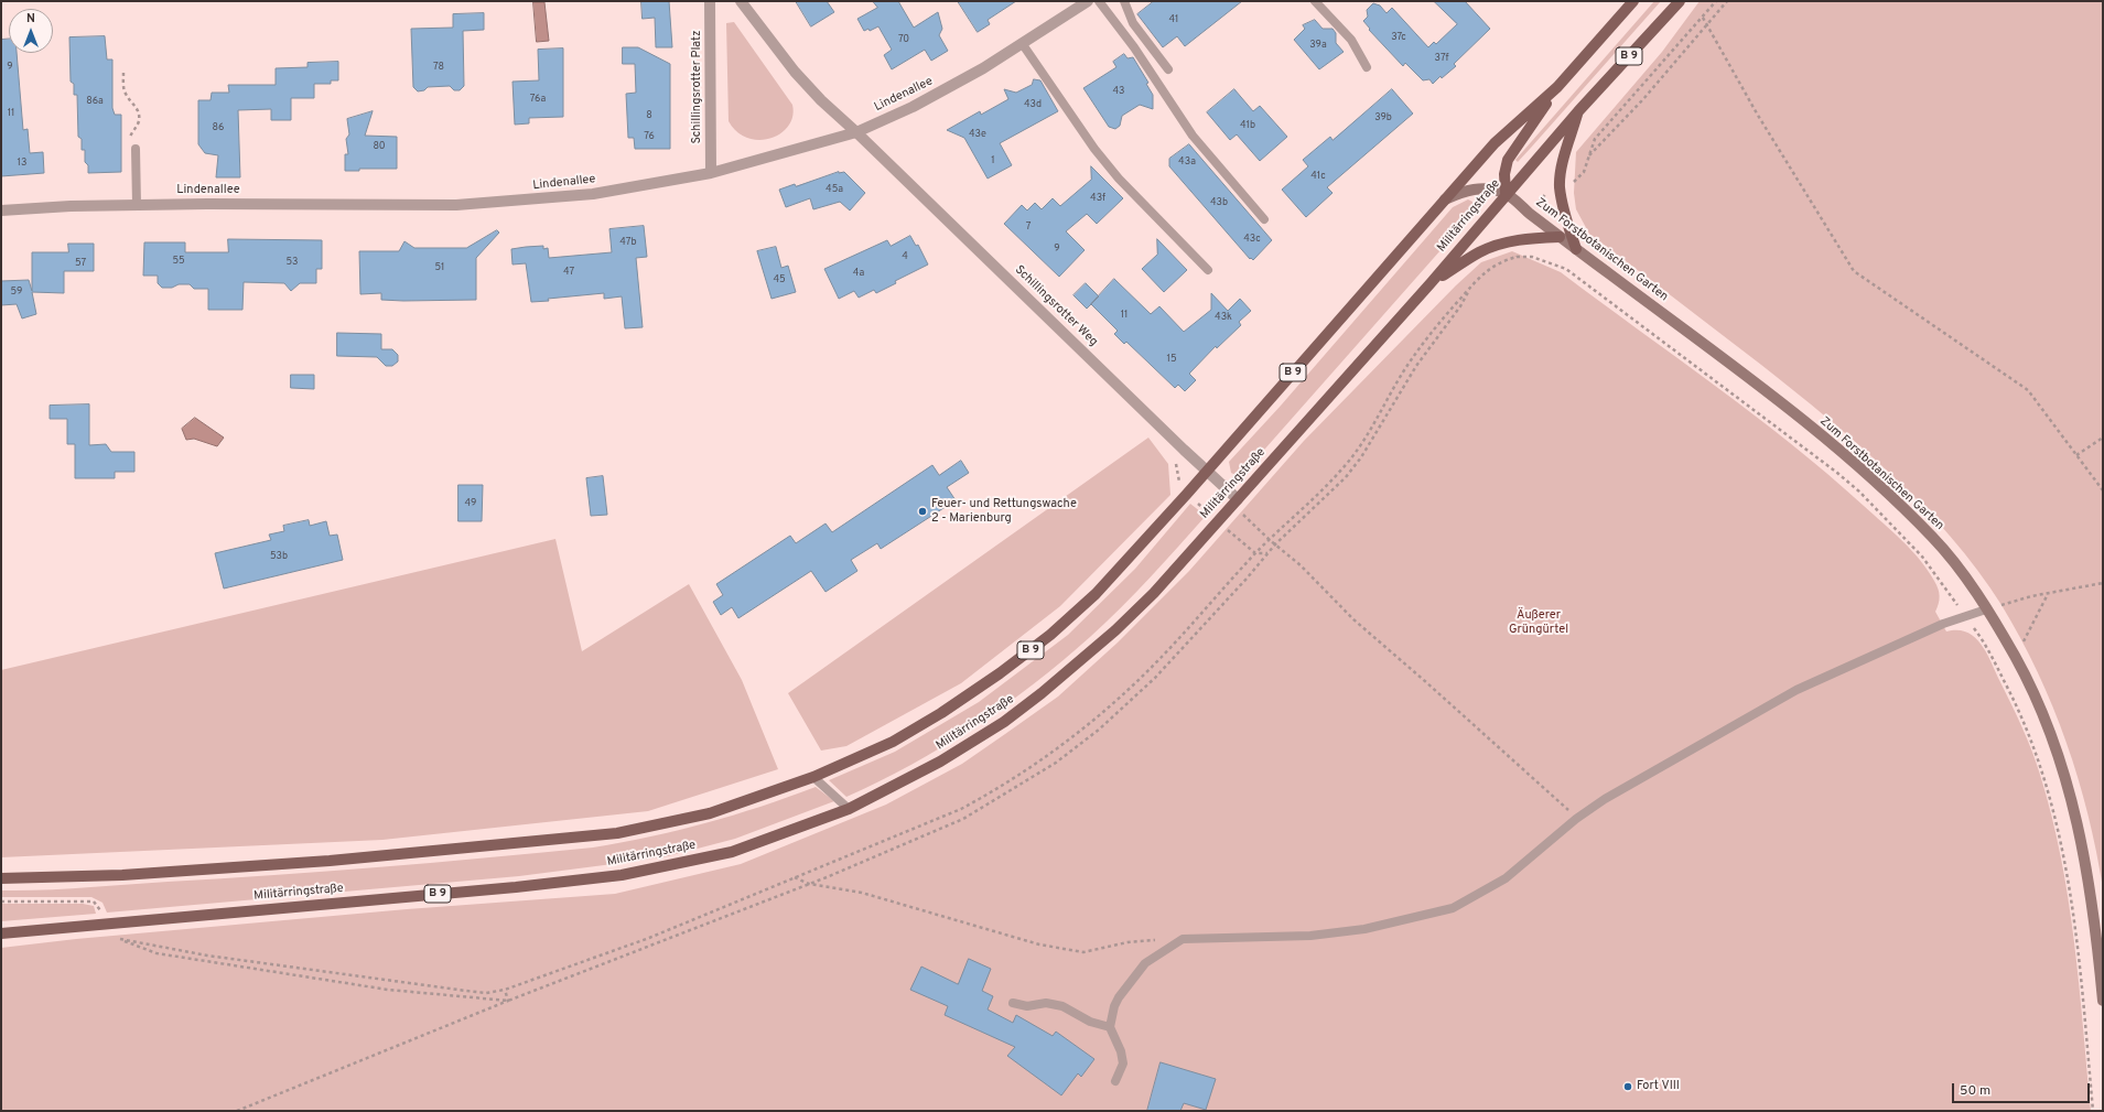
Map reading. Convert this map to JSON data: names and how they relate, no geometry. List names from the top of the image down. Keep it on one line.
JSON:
{"streets":{"main road":["B 9","Militärringstraße","Zum Forstbotanischen Garten"],"street":["Schillingsrotter Platz","Lindenallee","Schillingsrotter Weg"]},"crossings":[["B 9","Militärringstraße"],["B 9","Zum Forstbotanischen Garten"],["B 9","Schillingsrotter Weg"],["Schillingsrotter Platz","Lindenallee"],["Lindenallee","Schillingsrotter Weg"],["Militärringstraße","Zum Forstbotanischen Garten"],["Militärringstraße","Schillingsrotter Weg"]],"parks":["Äußerer Grüngürtel"],"places":["Feuer- und Rettungswache 2 - Marienburg","Fort VIII"],"house_numbers":["41","37c","70","39a","37f","9","78","43","76a","86a","43d","11","8","39b","41b","86","43e","76","80","1","43a","13","41c","45a","43f","43b","7","43c","47b","9","4","55","53","57","51","47","4a","45","59","11","43k","15","49","53b"],"scale_bar":"50 m","north":"top"}
